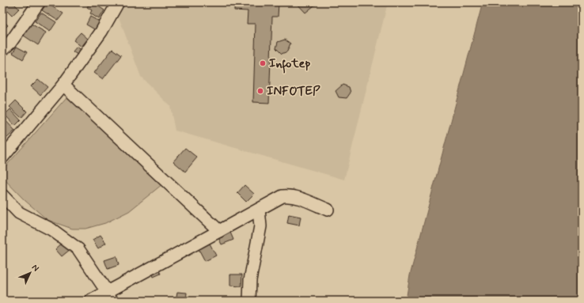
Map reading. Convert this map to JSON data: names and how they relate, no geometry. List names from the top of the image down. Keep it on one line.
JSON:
{"places":["Infotep","INFOTEP"],"north":"top right"}
